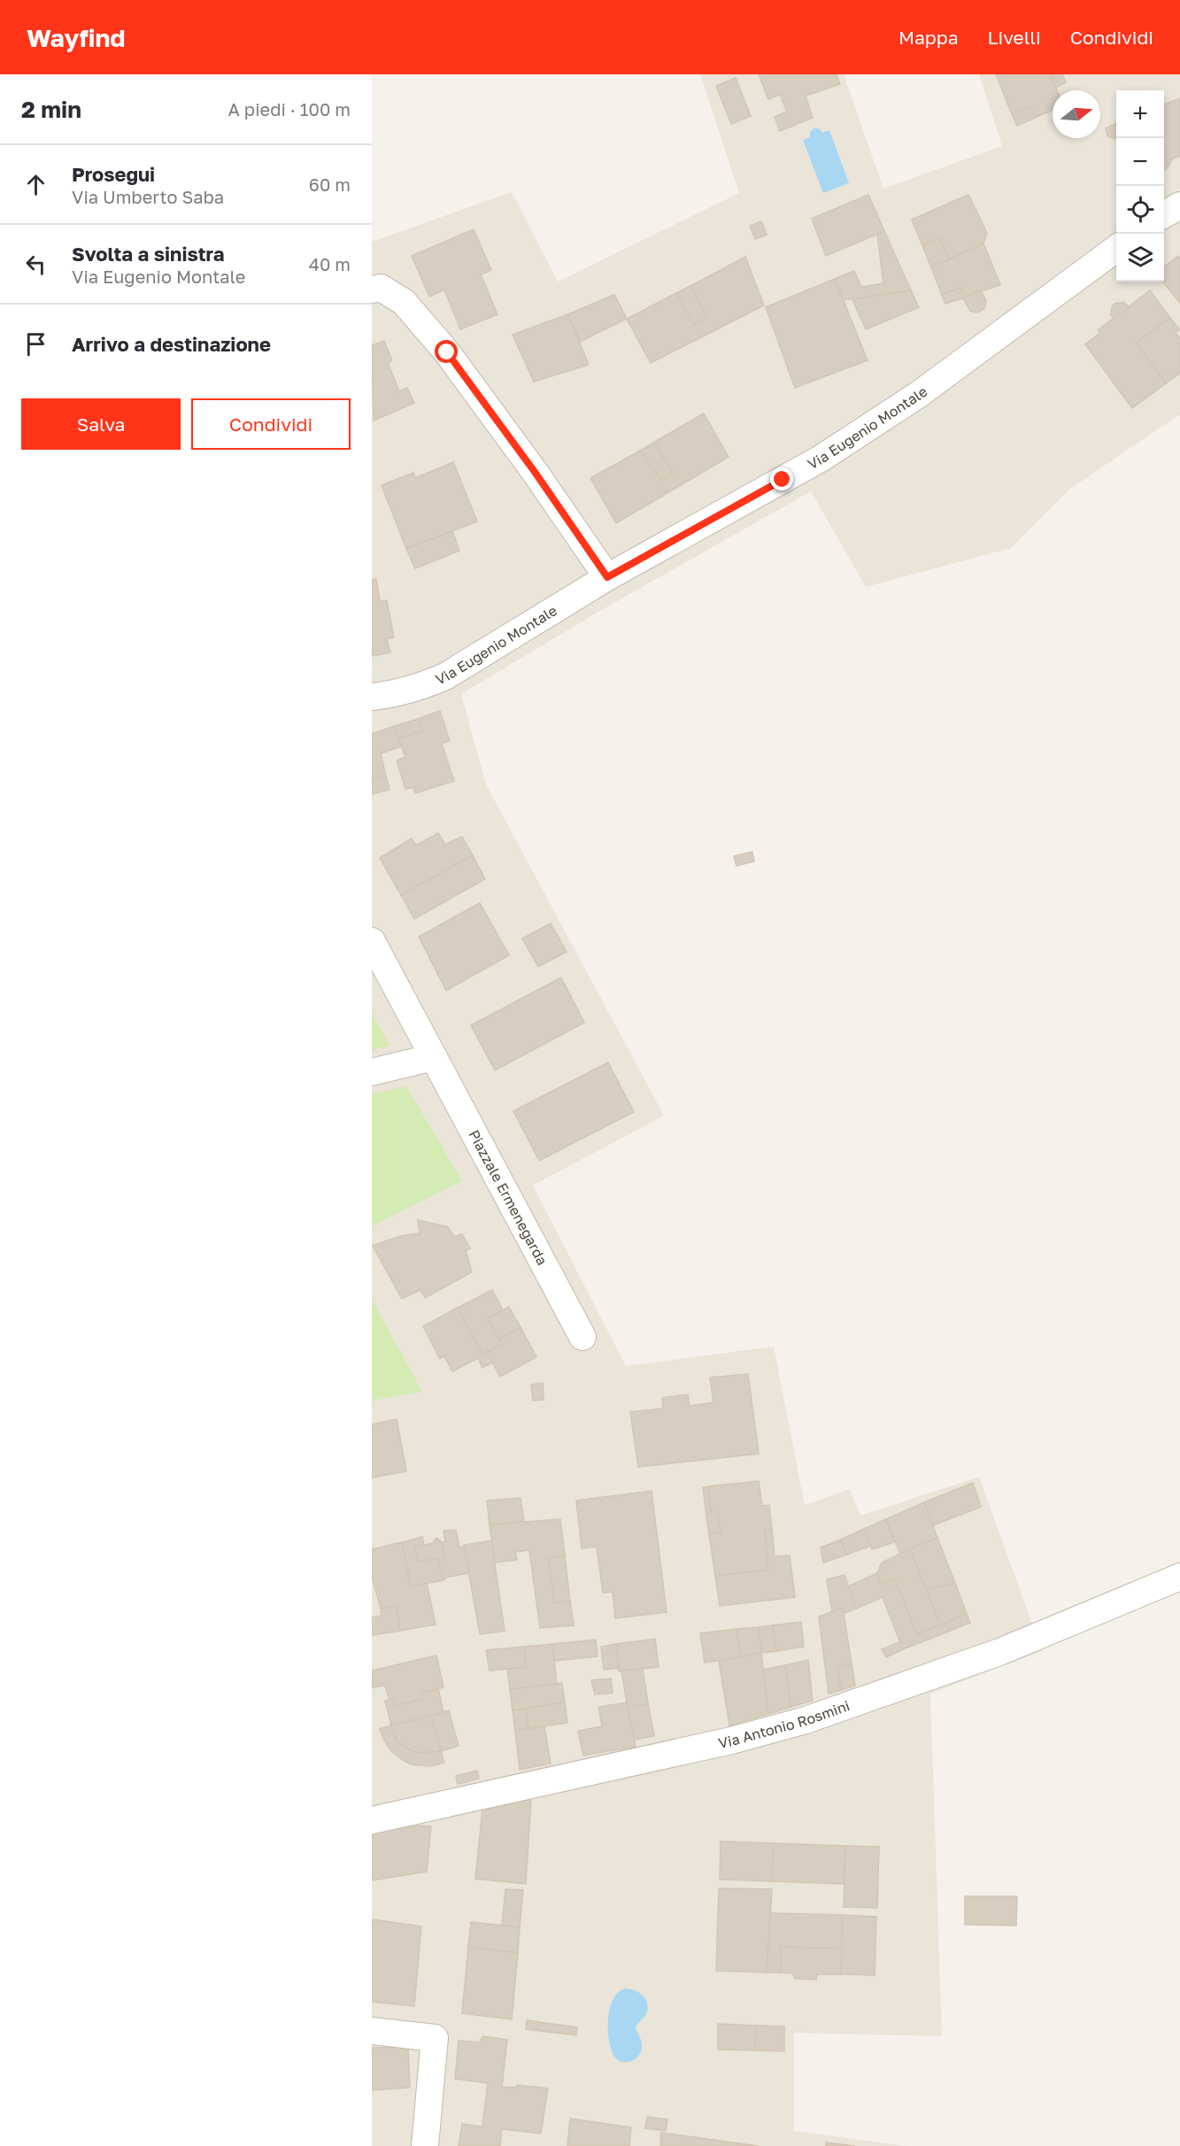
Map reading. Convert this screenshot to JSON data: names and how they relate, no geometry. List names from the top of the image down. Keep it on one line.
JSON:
{"streets":{"street":["Via Eugenio Montale","Piazzale Ermenegarda","Via Antonio Rosmini"]},"north":"right","page":{"header":"Wayfind","nav":["Mappa","Livelli","Condividi"],"heading":["2 min","A piedi · 100 m"],"map_buttons":["+","−"],"list":[["Prosegui","Via Umberto Saba","60 m"],["Svolta a sinistra","Via Eugenio Montale","40 m"],"Arrivo a destinazione"],"buttons":["Salva","Condividi"]}}
